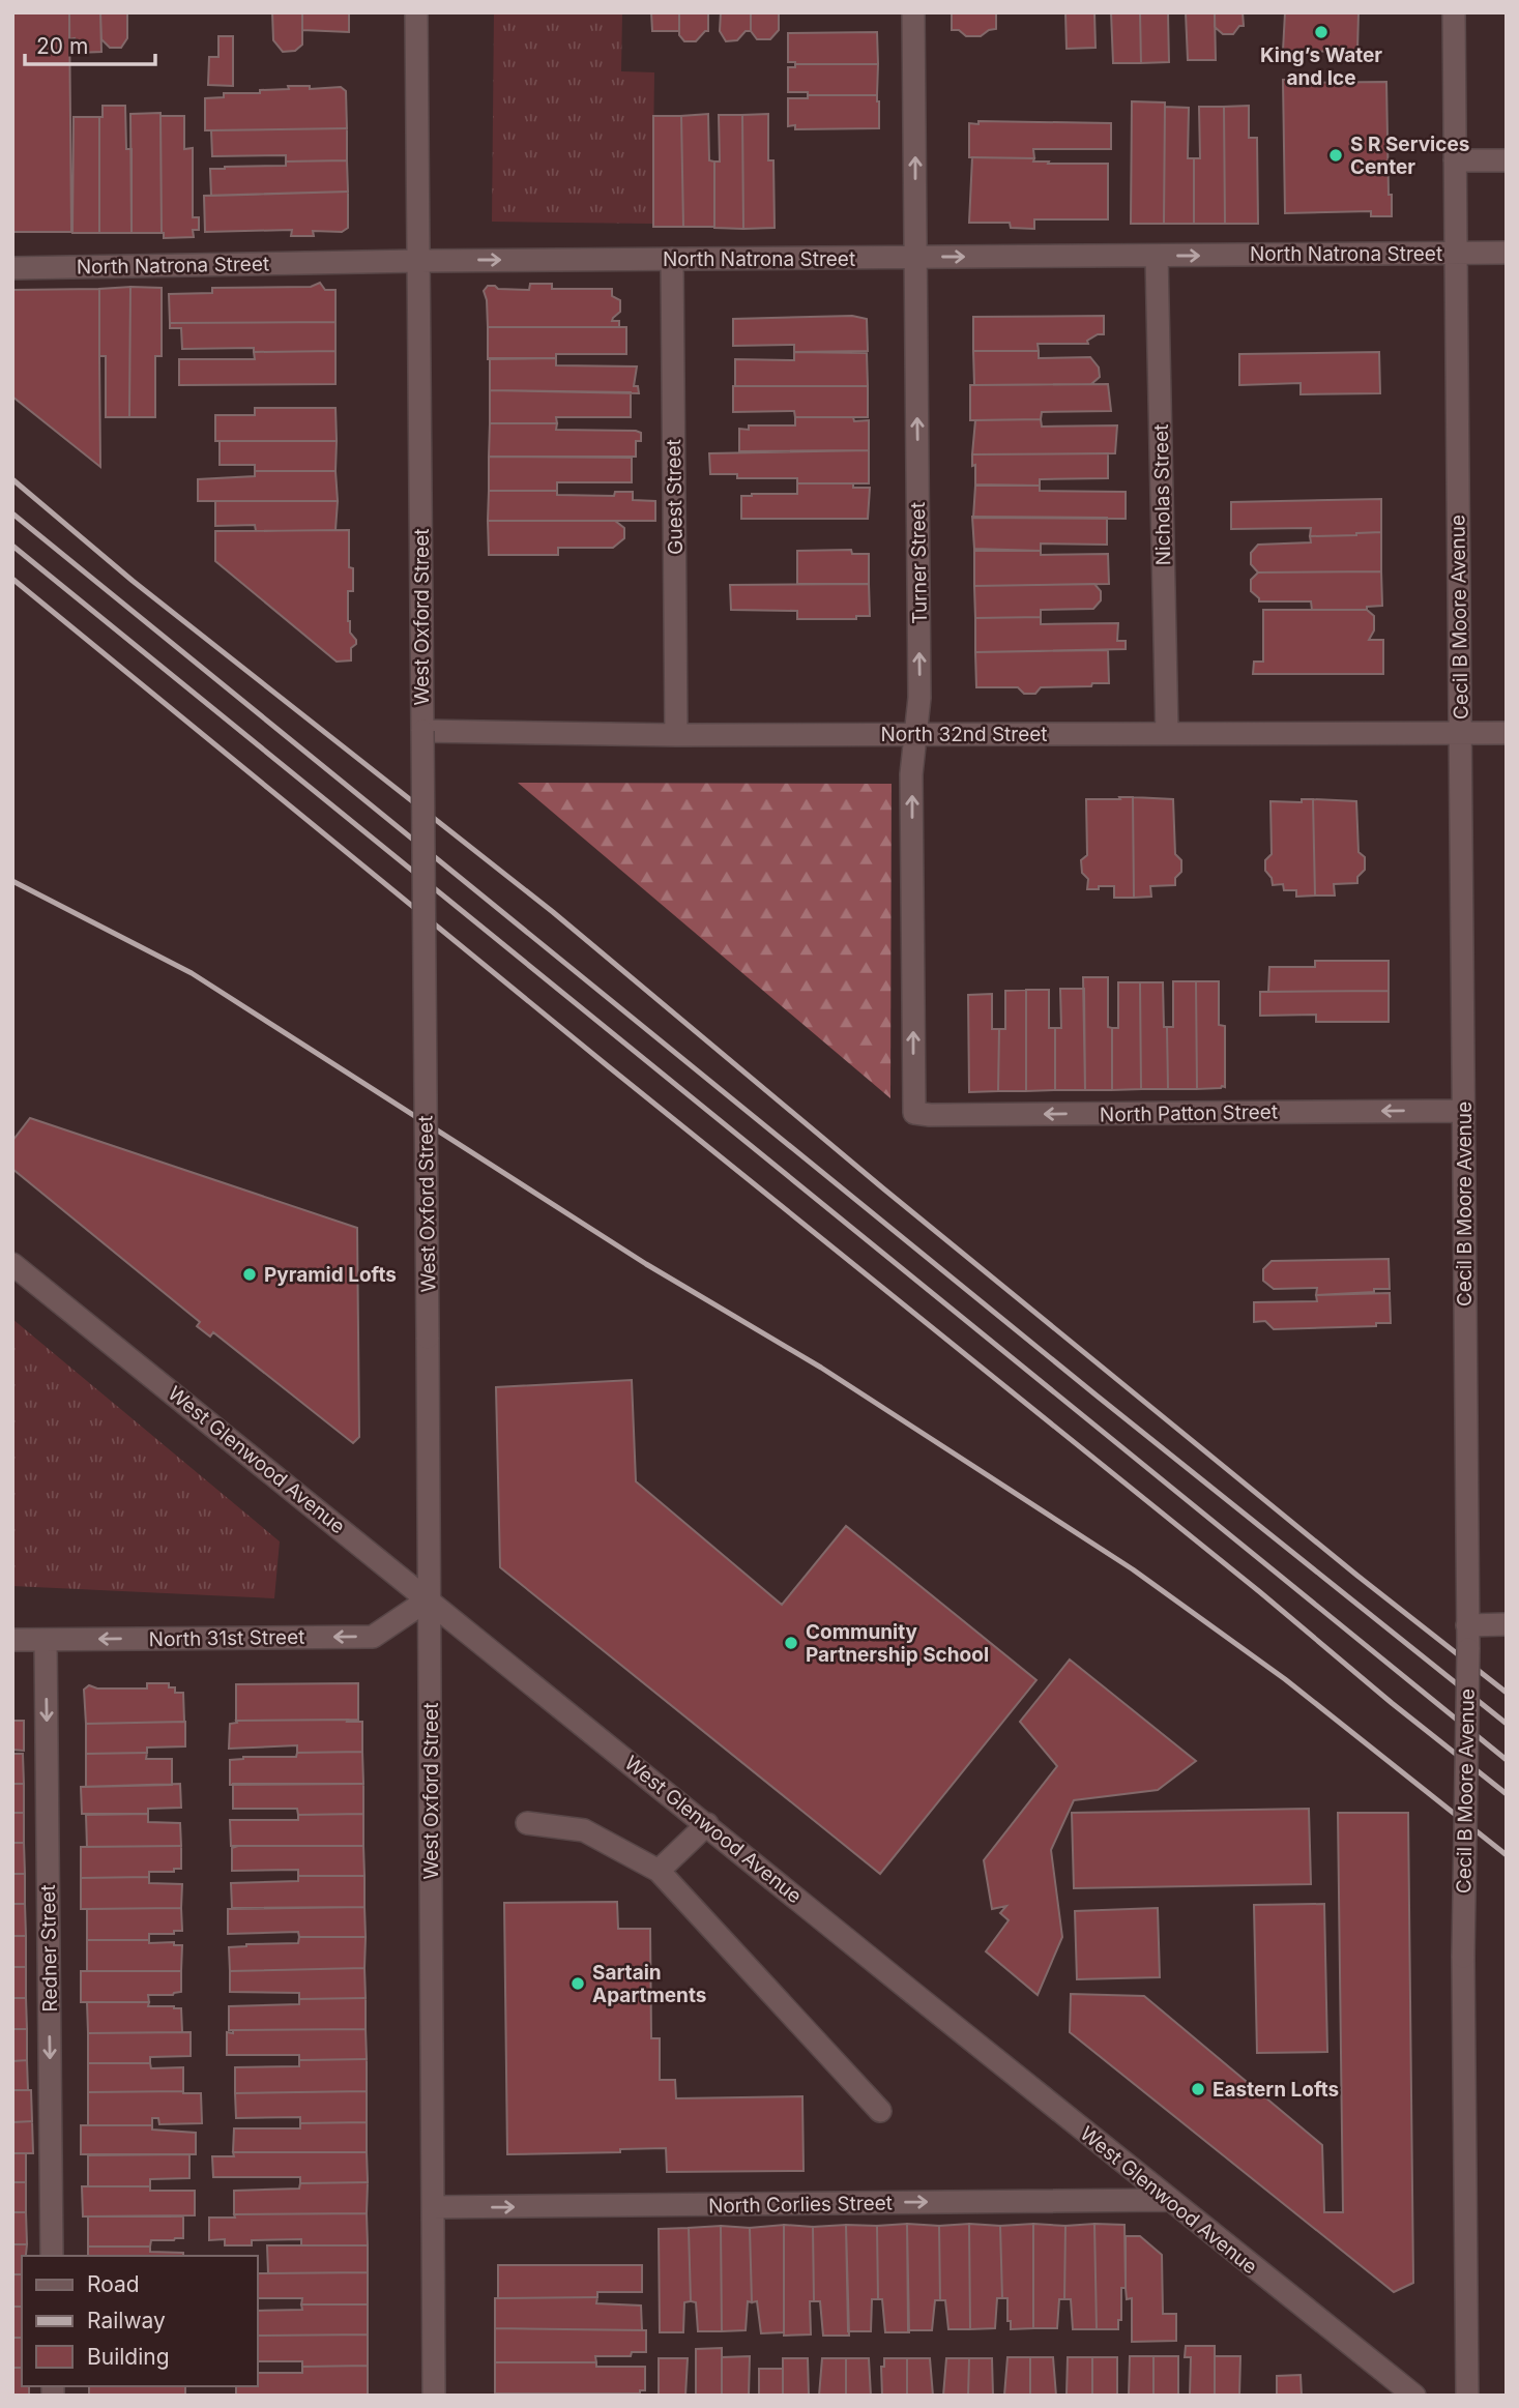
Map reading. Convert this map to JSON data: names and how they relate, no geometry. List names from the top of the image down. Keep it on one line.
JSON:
{"streets":{"street":["North Natrona Street","Nicholas Street","Guest Street","Turner Street","West Oxford Street","Cecil B Moore Avenue","North 32nd Street","North Patton Street","West Glenwood Avenue","North 31st Street","Redner Street","North Corlies Street"]},"crossings":[["North Natrona Street","Nicholas Street"],["North Natrona Street","Guest Street"],["North Natrona Street","Turner Street"],["North Natrona Street","West Oxford Street"],["North Natrona Street","Cecil B Moore Avenue"],["Nicholas Street","North 32nd Street"],["Guest Street","North 32nd Street"],["Turner Street","North 32nd Street"],["Turner Street","North Patton Street"],["West Oxford Street","North 32nd Street"],["West Oxford Street","West Glenwood Avenue"],["West Oxford Street","North 31st Street"],["West Oxford Street","North Corlies Street"],["Cecil B Moore Avenue","North 32nd Street"],["Cecil B Moore Avenue","North Patton Street"],["West Glenwood Avenue","North 31st Street"],["West Glenwood Avenue","North Corlies Street"],["North 31st Street","Redner Street"]],"one_way":["North Natrona Street","Turner Street","North Patton Street","North 31st Street","Redner Street","North Corlies Street"],"places":["King’s Water and Ice","S R Services Center","Pyramid Lofts","Community Partnership School","Sartain Apartments","Eastern Lofts"],"legend":["Road","Railway","Building"],"scale_bar":"20 m"}
